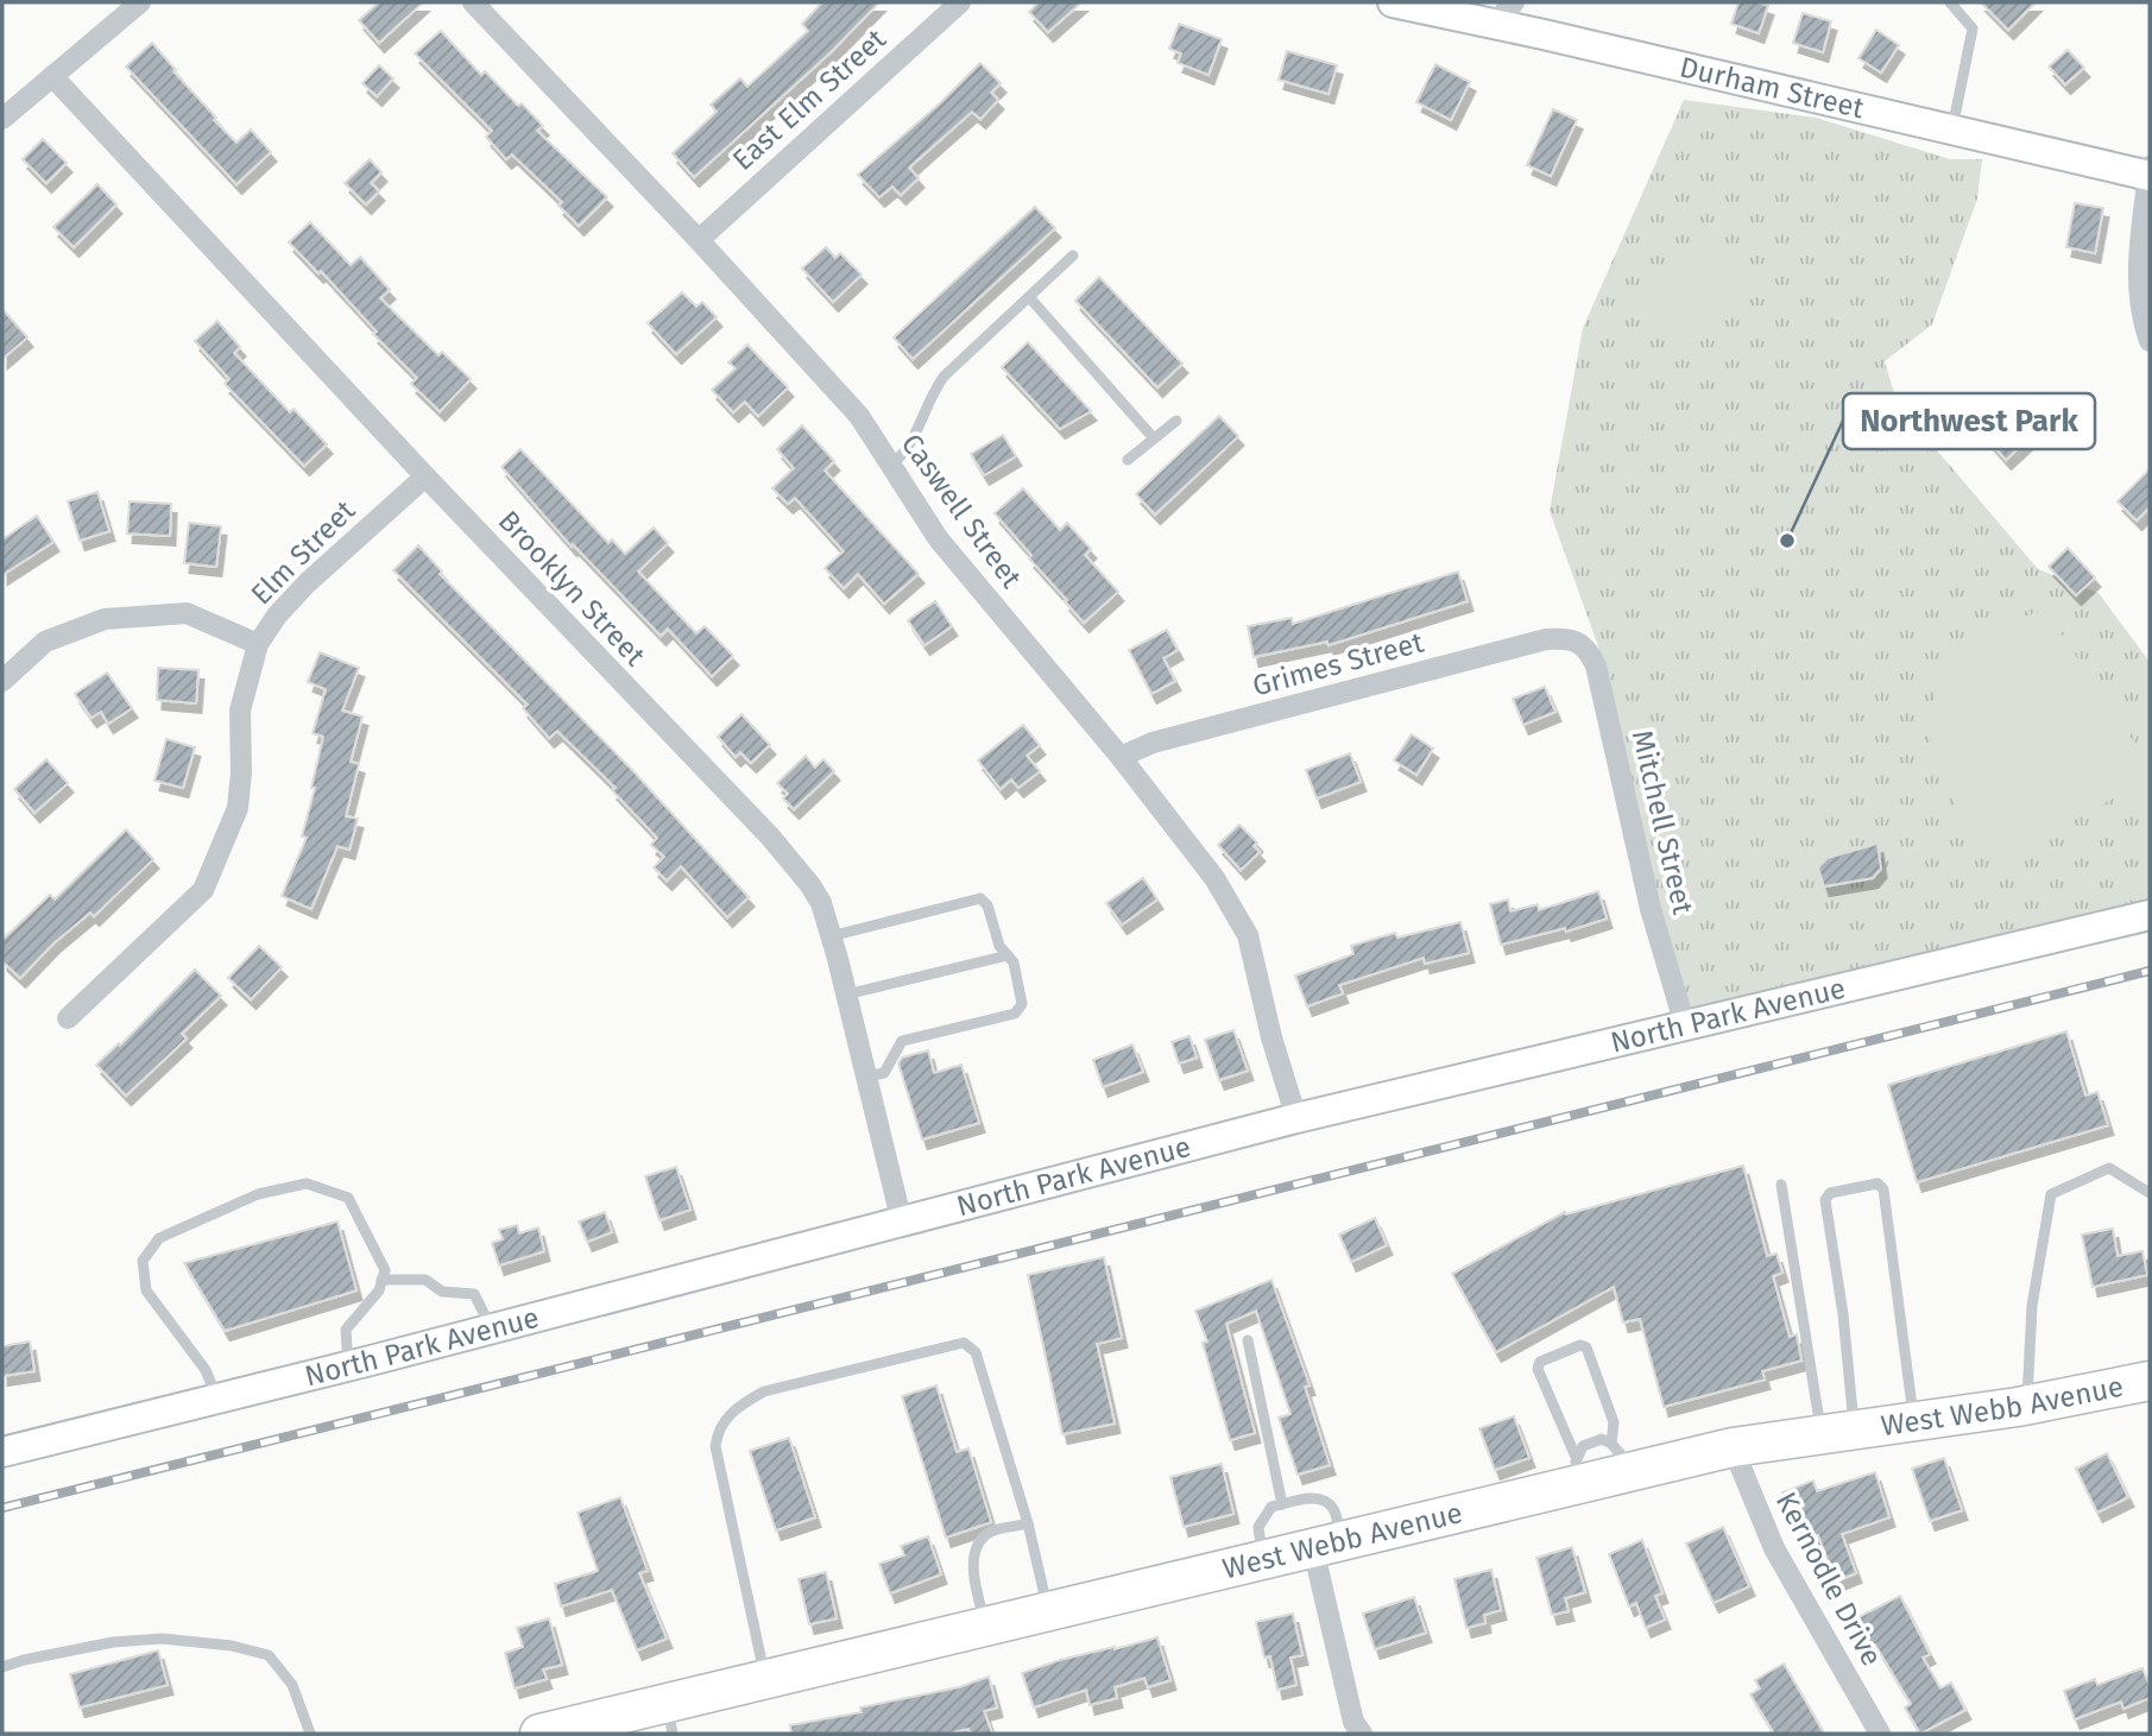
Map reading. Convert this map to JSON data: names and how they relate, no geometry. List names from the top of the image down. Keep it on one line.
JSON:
{"streets":{"highway":["West Webb Avenue"],"street":["Durham Street","East Elm Street","Caswell Street","Elm Street","Brooklyn Street","Grimes Street","Mitchell Street","North Park Avenue","Kernodle Drive"]},"crossings":[["East Elm Street","Caswell Street"],["Caswell Street","Grimes Street"],["Caswell Street","North Park Avenue"],["Elm Street","Brooklyn Street"],["Brooklyn Street","North Park Avenue"],["Grimes Street","Mitchell Street"],["Mitchell Street","North Park Avenue"],["West Webb Avenue","Kernodle Drive"]],"places":["Northwest Park"]}
